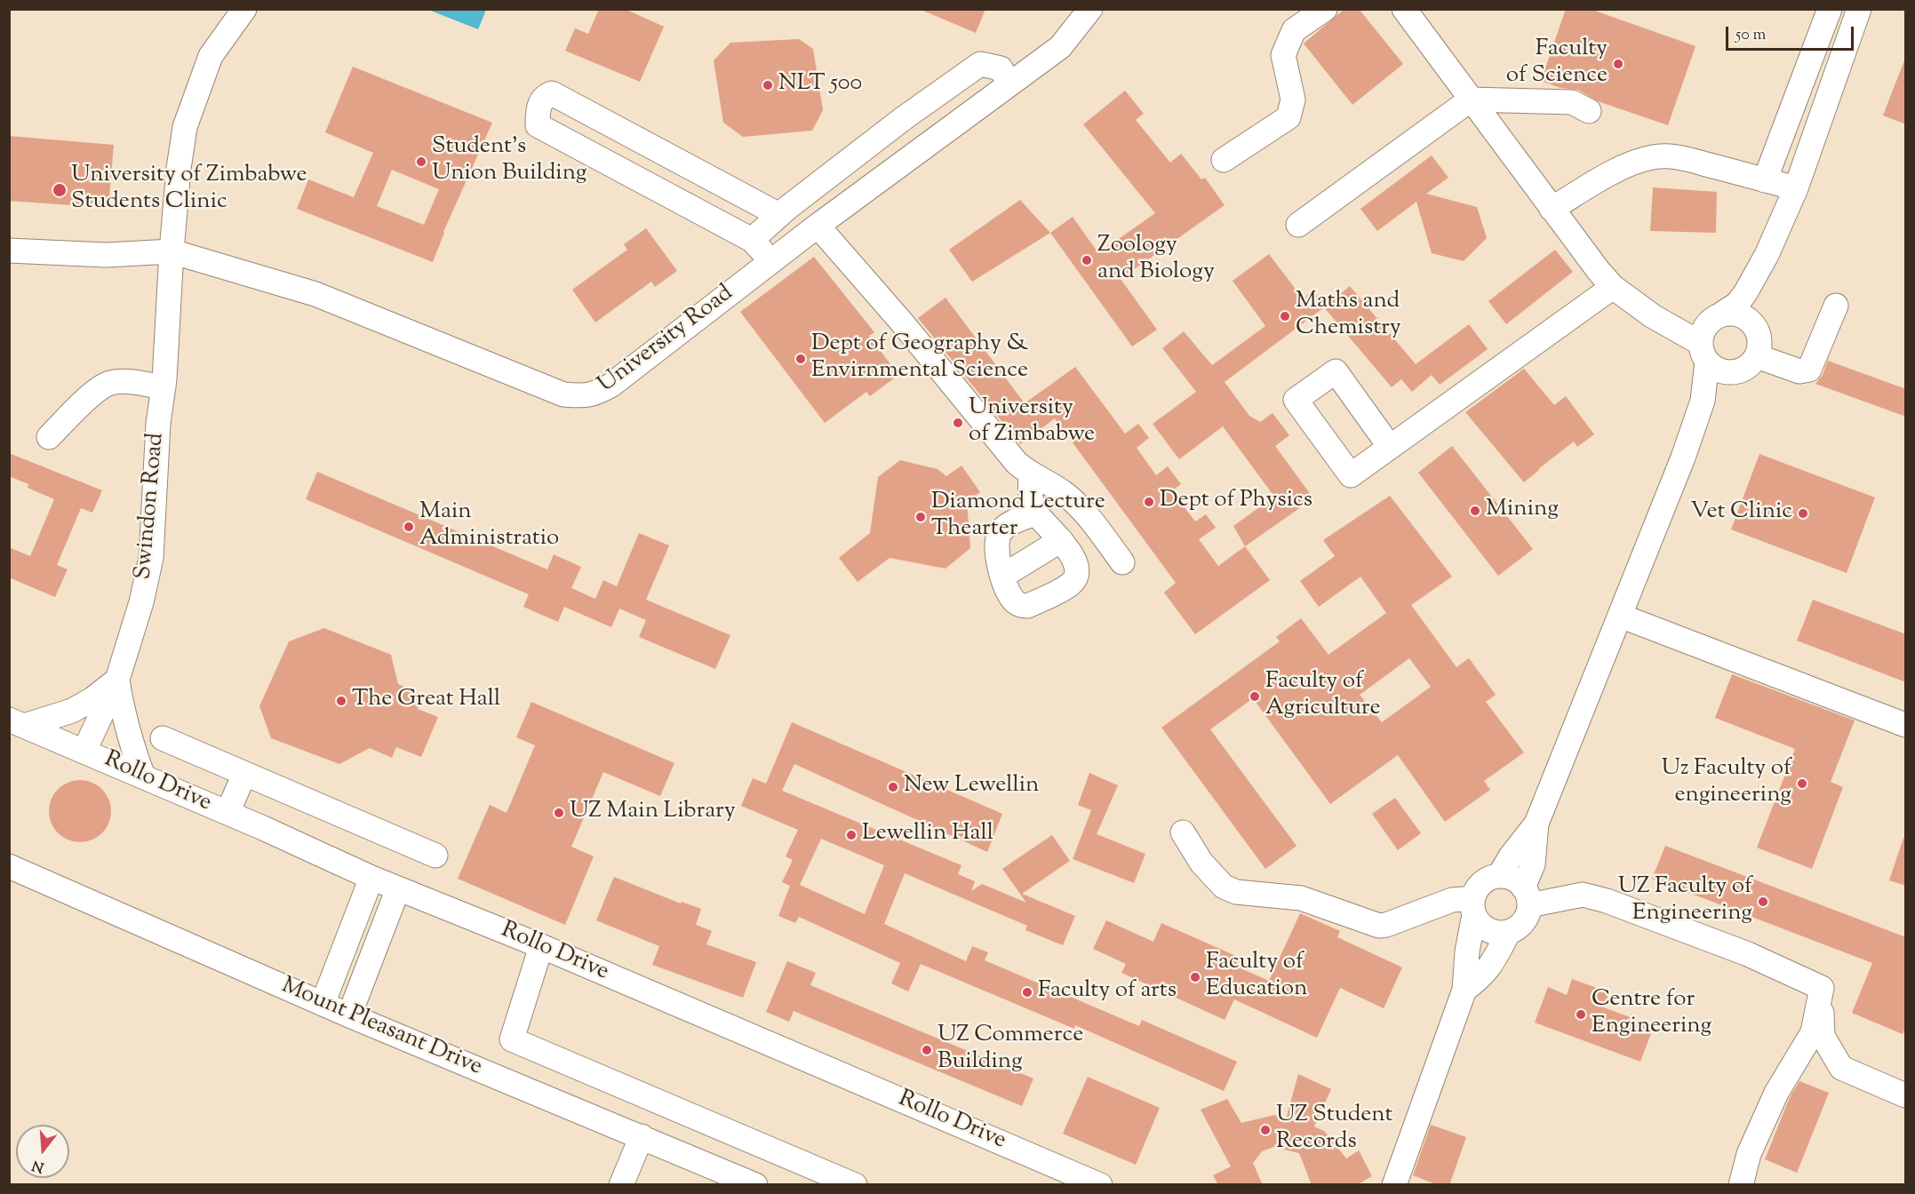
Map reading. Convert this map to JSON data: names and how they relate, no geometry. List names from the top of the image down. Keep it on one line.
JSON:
{"streets":{"street":["University Road","Swindon Road","Rollo Drive","Mount Pleasant Drive"]},"crossings":[["University Road","Swindon Road"],["Swindon Road","Rollo Drive"]],"places":["Faculty of Science","NLT 500","Student's Union Building","University of Zimbabwe Students Clinic","Zoology and Biology","Maths and Chemistry","Dept of Geography & Envirnmental Science","University of Zimbabwe","Dept of Physics","Mining","Vet Clinic","Diamond Lecture Thearter","Main Administratio","Faculty of Agriculture","The Great Hall","Uz Faculty of engineering","New Lewellin","UZ Main Library","Lewellin Hall","UZ Faculty of Engineering","Faculty of Education","Faculty of arts","Centre for Engineering","UZ Commerce Building","UZ Student Records"],"scale_bar":"50 m","north":"bottom"}
